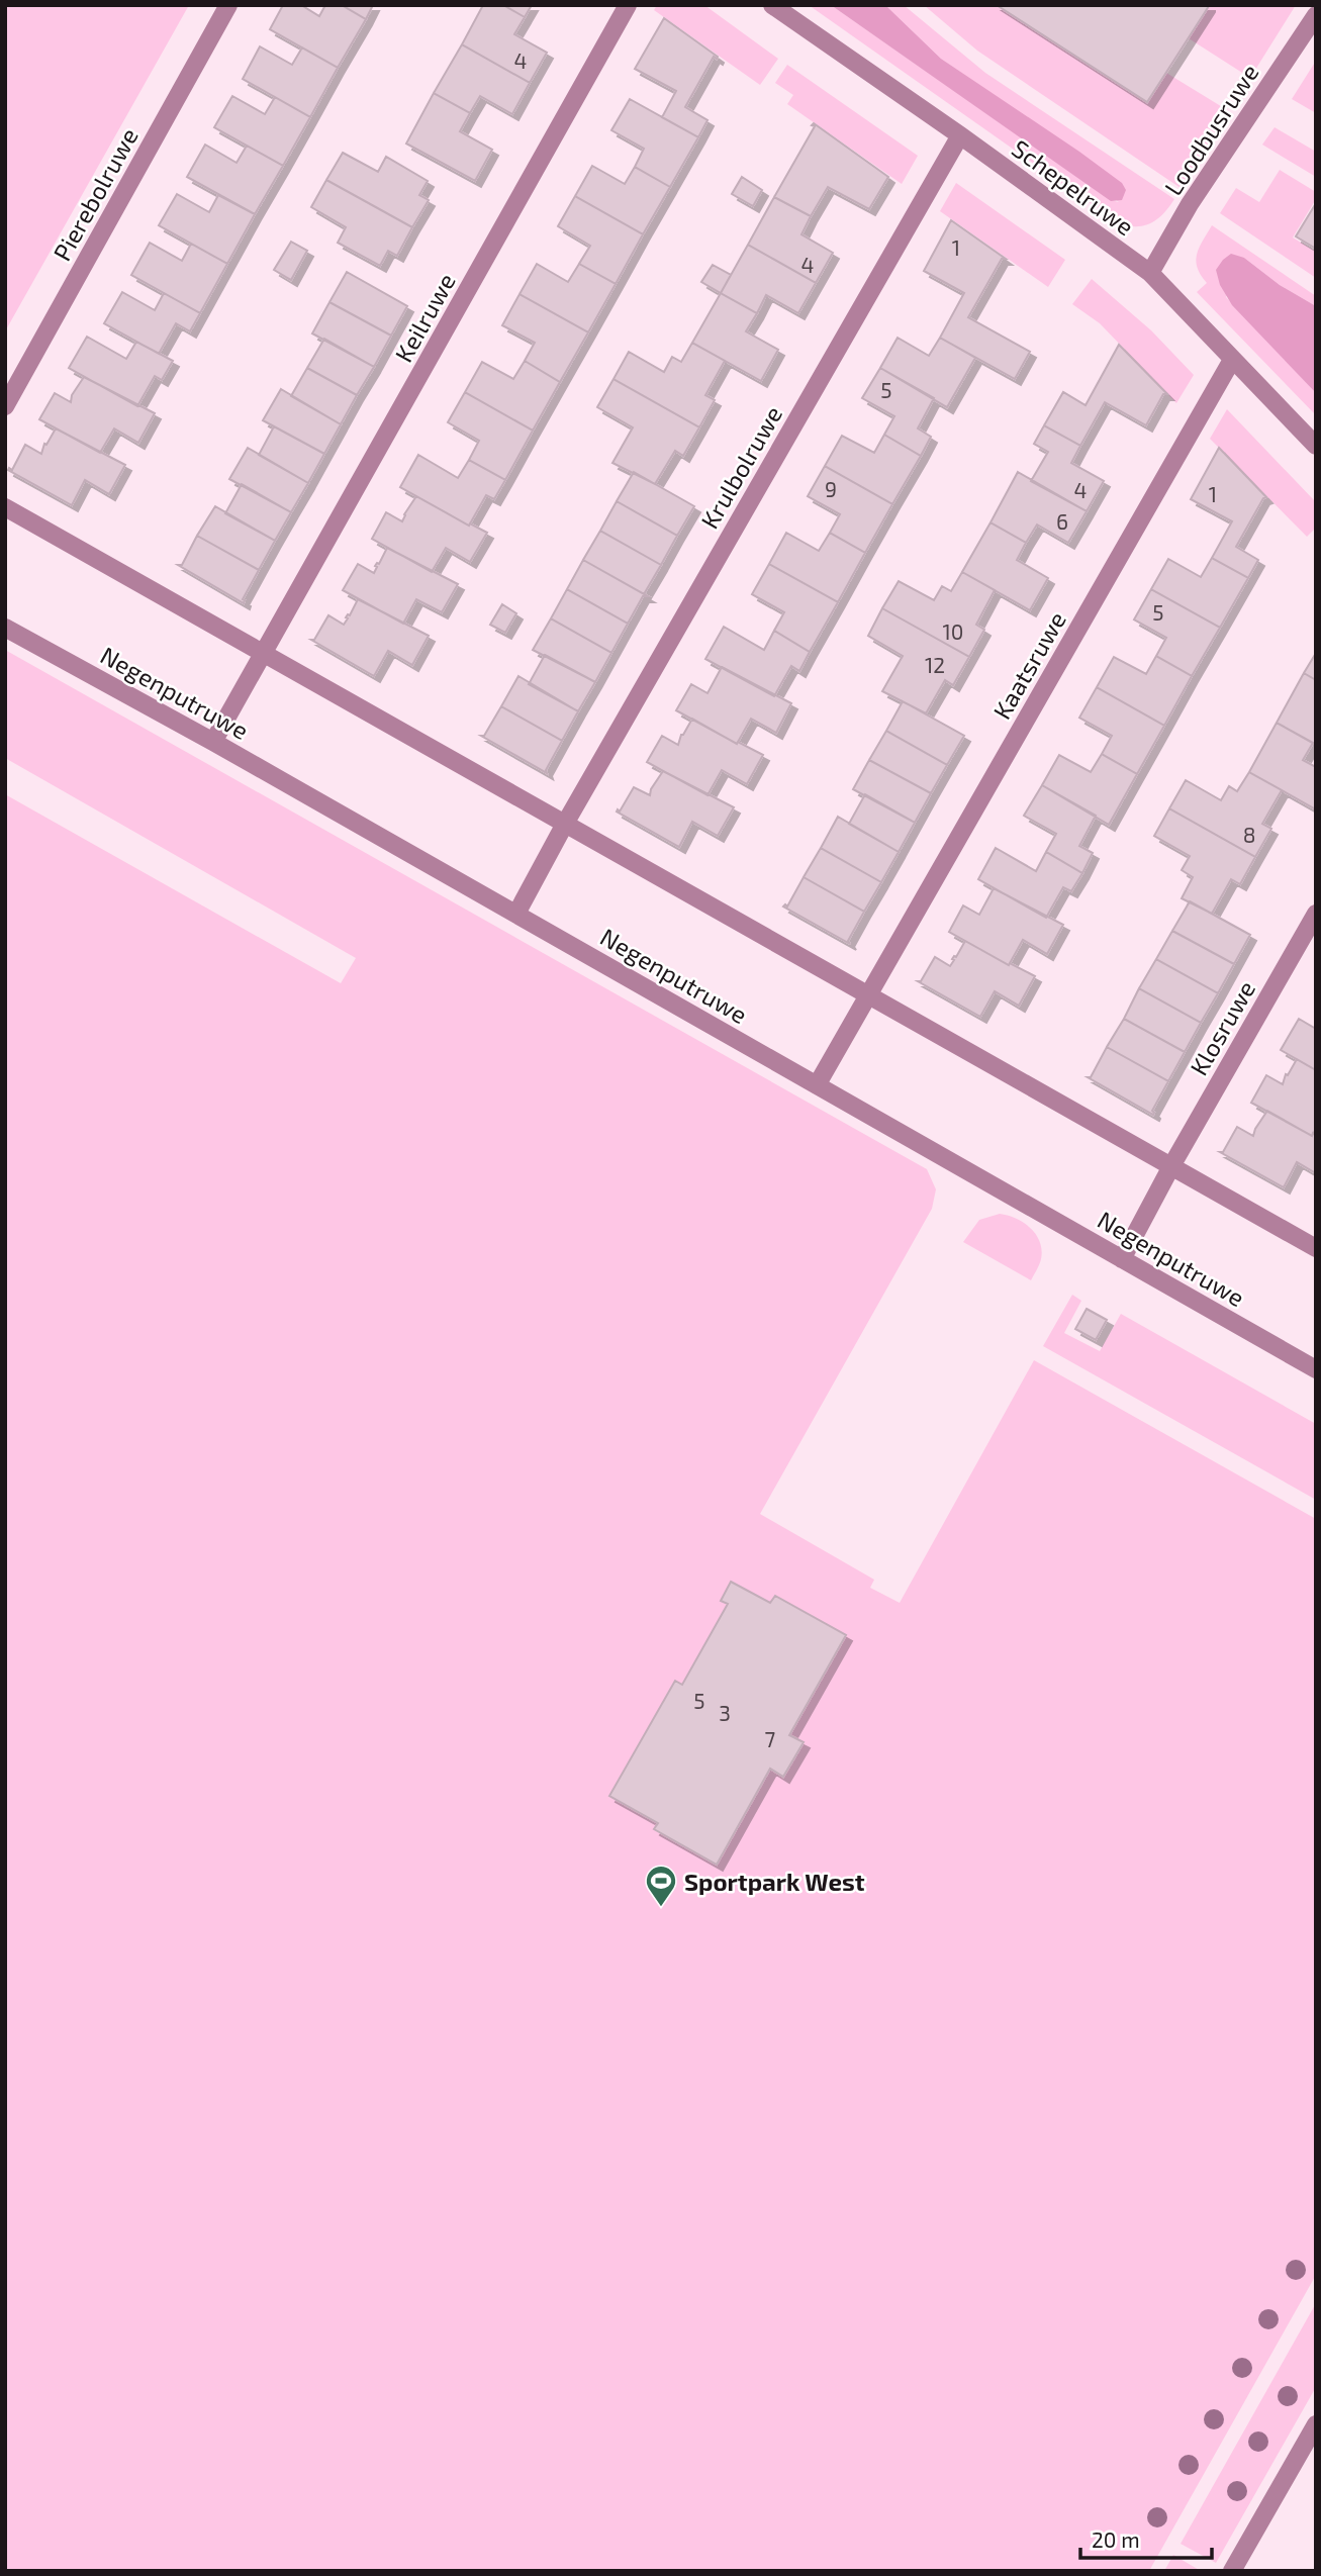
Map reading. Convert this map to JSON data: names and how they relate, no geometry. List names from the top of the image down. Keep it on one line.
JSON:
{"streets":{"street":["Loodbusruwe","Schepelruwe","Pierebolruwe","Keilruwe","Krulbolruwe","Kaatsruwe","Negenputruwe","Klosruwe"]},"crossings":[["Loodbusruwe","Schepelruwe"],["Schepelruwe","Krulbolruwe"],["Schepelruwe","Kaatsruwe"],["Keilruwe","Negenputruwe"],["Krulbolruwe","Negenputruwe"],["Kaatsruwe","Negenputruwe"],["Negenputruwe","Klosruwe"]],"places":{"sports":["Sportpark West"]},"house_numbers":["4","1","4","5","9","4","1","6","5","10","12","8","5","3","7"],"scale_bar":"20 m"}
